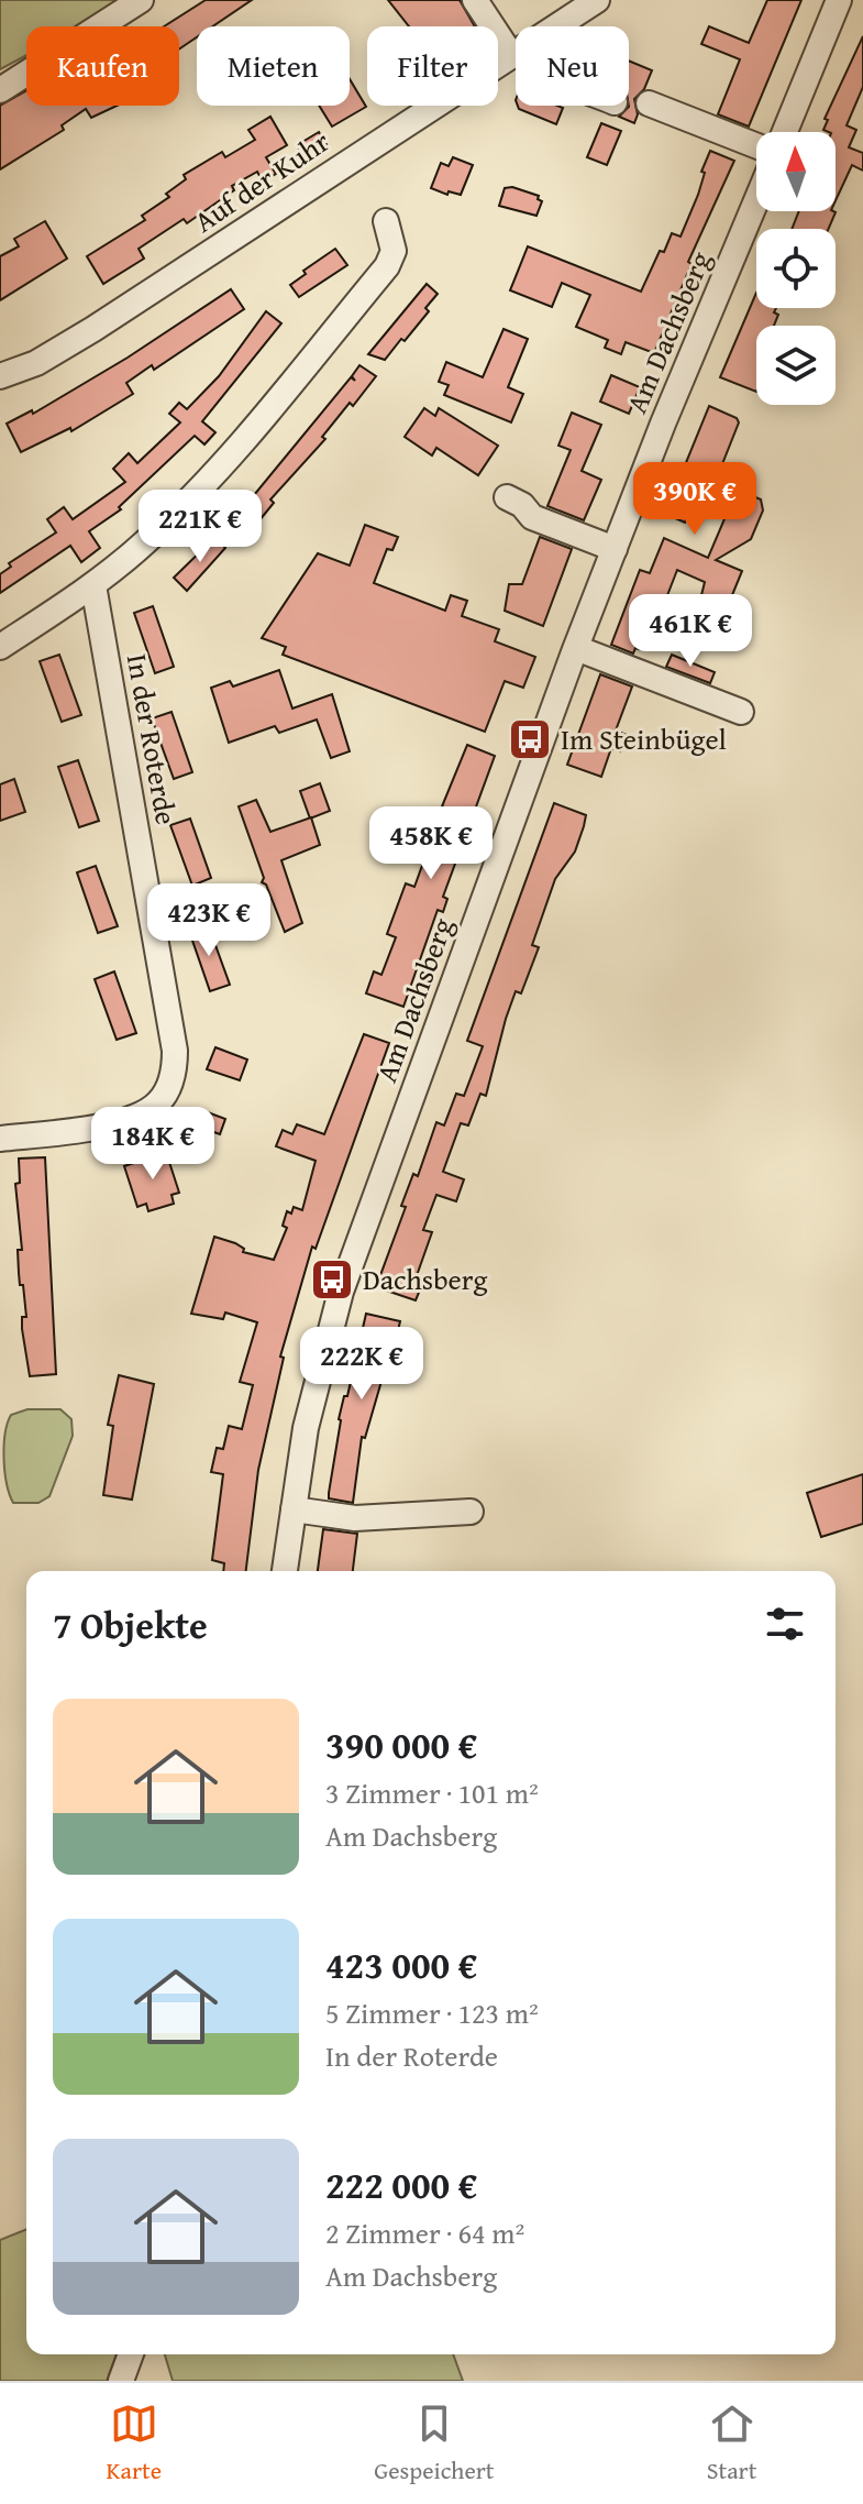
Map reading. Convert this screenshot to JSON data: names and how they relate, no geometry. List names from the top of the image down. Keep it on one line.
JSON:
{"streets":{"street":["Auf der Kuhr","Am Dachsberg","In der Roterde"]},"places":{"bus stop":["Im Steinbügel","Dachsberg"]},"north":"top","page":{"chip":["Kaufen","Mieten","Filter","Neu"],"price":["390K €","221K €","461K €","458K €","423K €","184K €","222K €"],"heading":"7 Objekte","list":[{"name":"390 000 €","note":"3 Zimmer · 101 m² · Am Dachsberg"},{"name":"423 000 €","note":"5 Zimmer · 123 m² · In der Roterde"},{"name":"222 000 €","note":"2 Zimmer · 64 m² · Am Dachsberg"}],"tabs":["Karte","Gespeichert","Start"]}}
